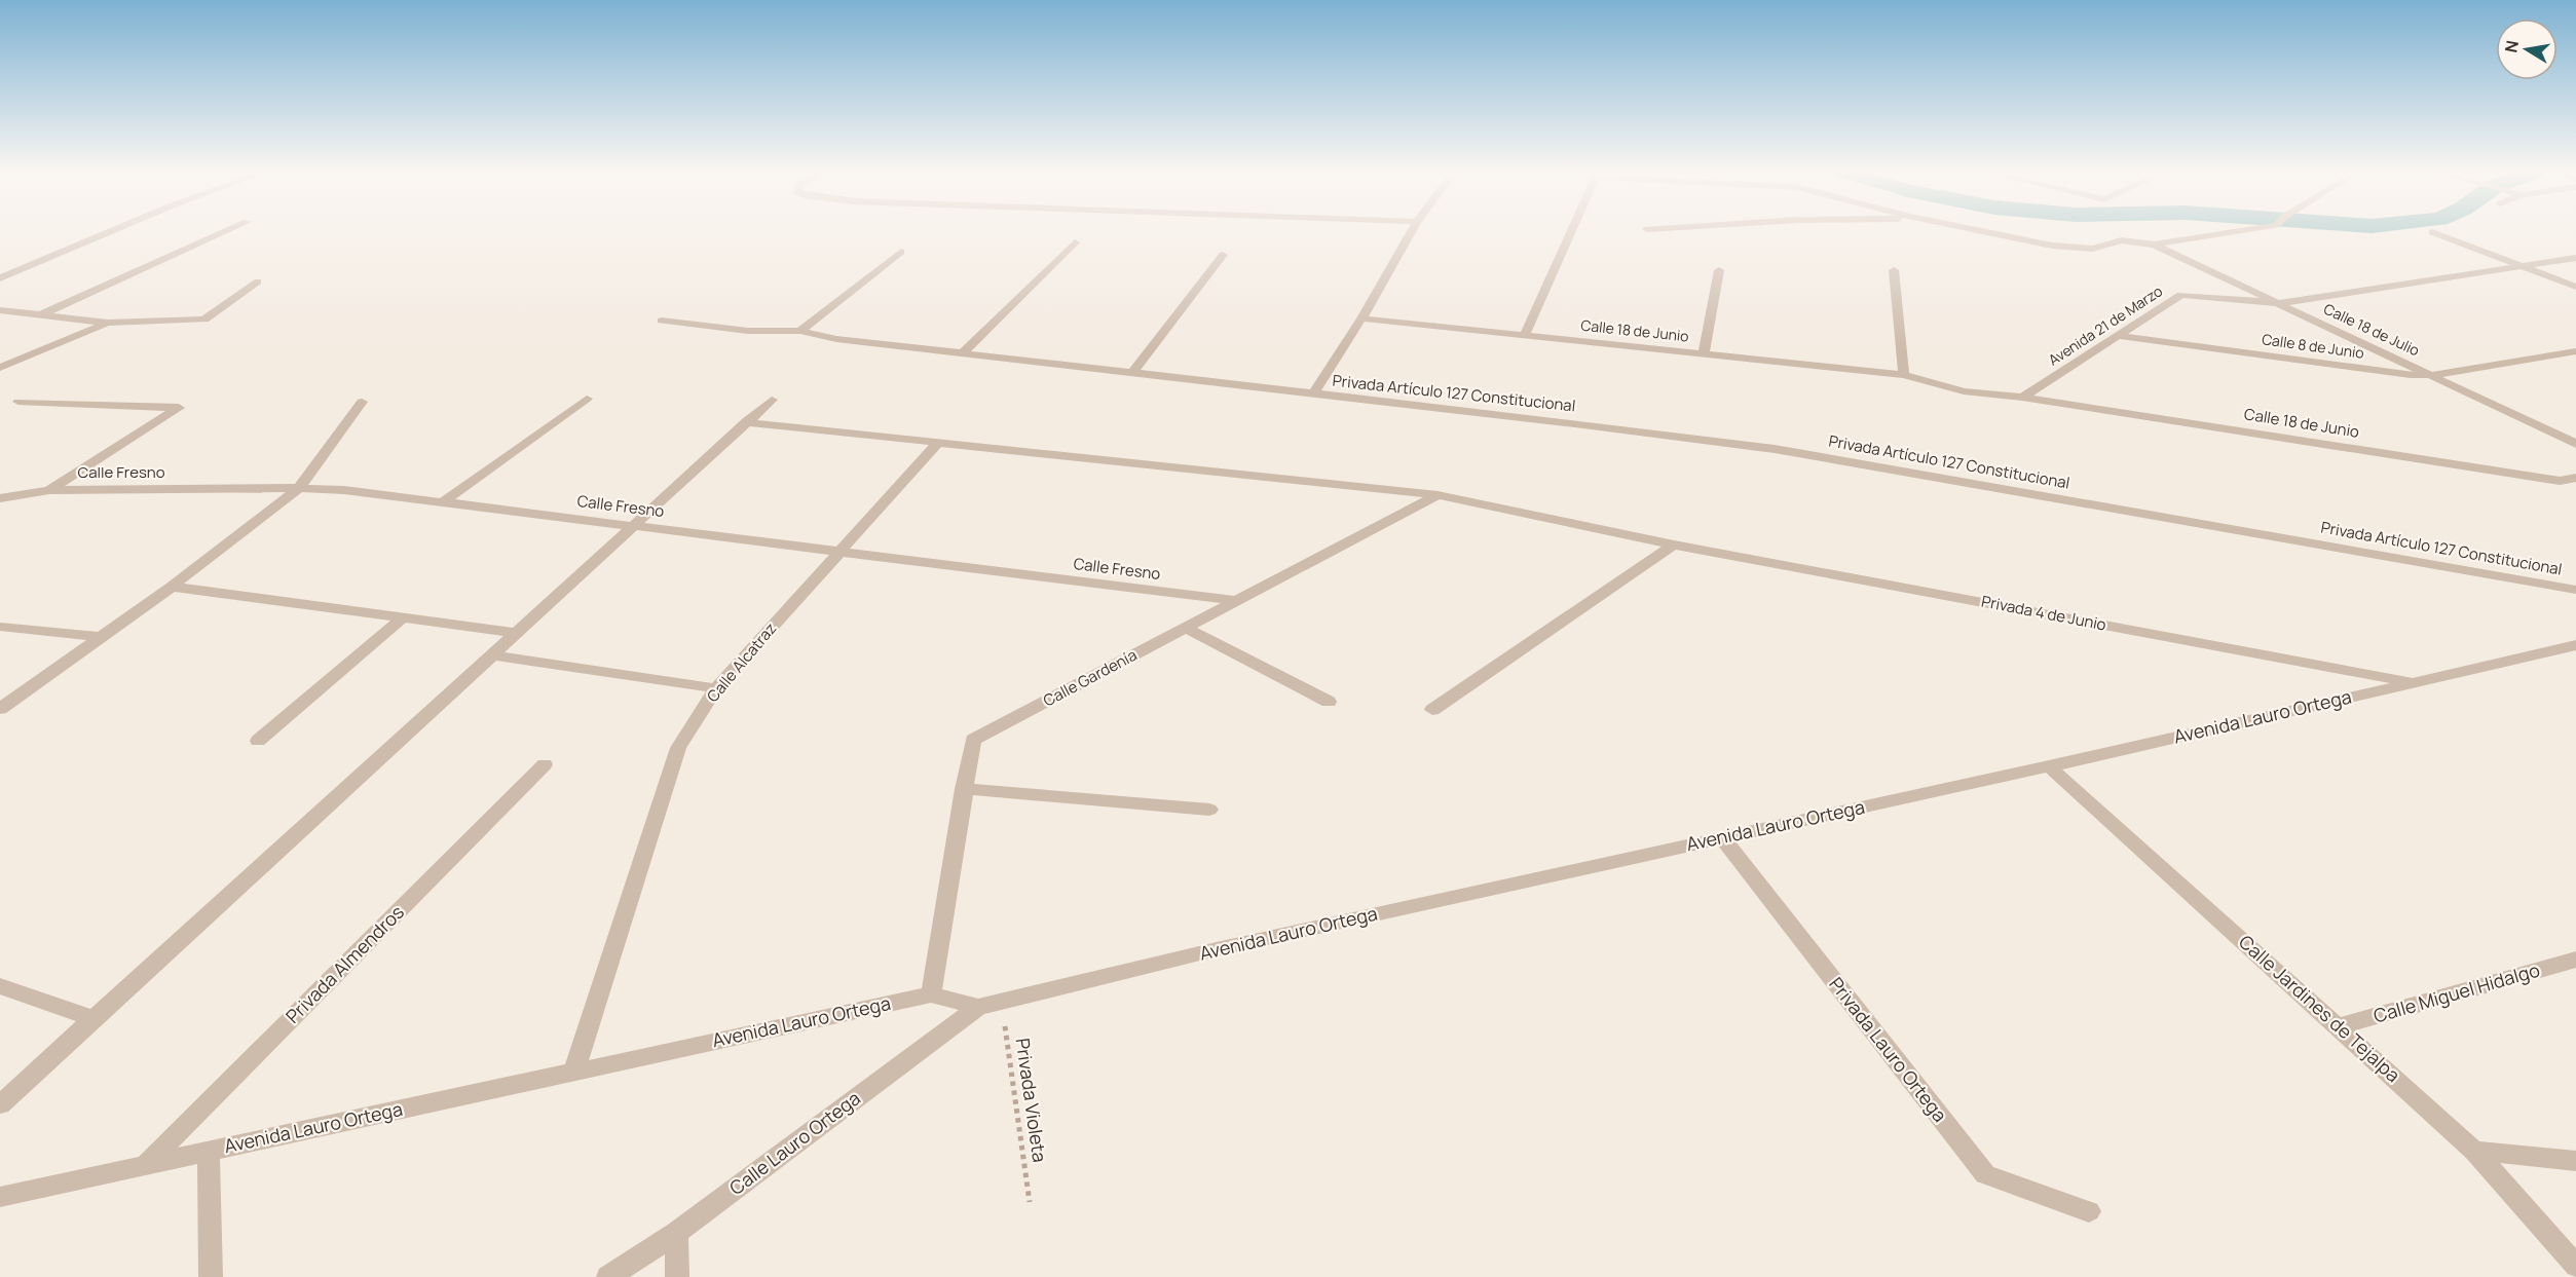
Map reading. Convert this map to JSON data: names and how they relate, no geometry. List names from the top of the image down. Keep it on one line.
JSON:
{"streets":{"street":["Avenida 21 de Marzo","Calle 18 de Julio","Calle 18 de Junio","Calle 8 de Junio","Privada Artículo 127 Constitucional","Calle Fresno","Privada 4 de Junio","Calle Alcatraz","Calle Gardenía","Avenida Lauro Ortega","Privada Almendros","Calle Miguel Hidalgo","Calle Jardines de Tejalpa","Privada Lauro Ortega","Calle Lauro Ortega"],"path":["Privada Violeta"]},"crossings":[["Avenida 21 de Marzo","Calle 18 de Julio"],["Avenida 21 de Marzo","Calle 18 de Junio"],["Avenida 21 de Marzo","Calle 8 de Junio"],["Calle 18 de Julio","Calle 8 de Junio"],["Calle Fresno","Calle Alcatraz"],["Calle Fresno","Calle Gardenía"],["Privada 4 de Junio","Calle Alcatraz"],["Privada 4 de Junio","Calle Gardenía"],["Privada 4 de Junio","Avenida Lauro Ortega"],["Calle Alcatraz","Avenida Lauro Ortega"],["Calle Gardenía","Avenida Lauro Ortega"],["Avenida Lauro Ortega","Privada Almendros"],["Avenida Lauro Ortega","Calle Jardines de Tejalpa"],["Avenida Lauro Ortega","Privada Lauro Ortega"],["Avenida Lauro Ortega","Privada Violeta"],["Avenida Lauro Ortega","Calle Lauro Ortega"],["Calle Miguel Hidalgo","Calle Jardines de Tejalpa"]],"north":"left"}
